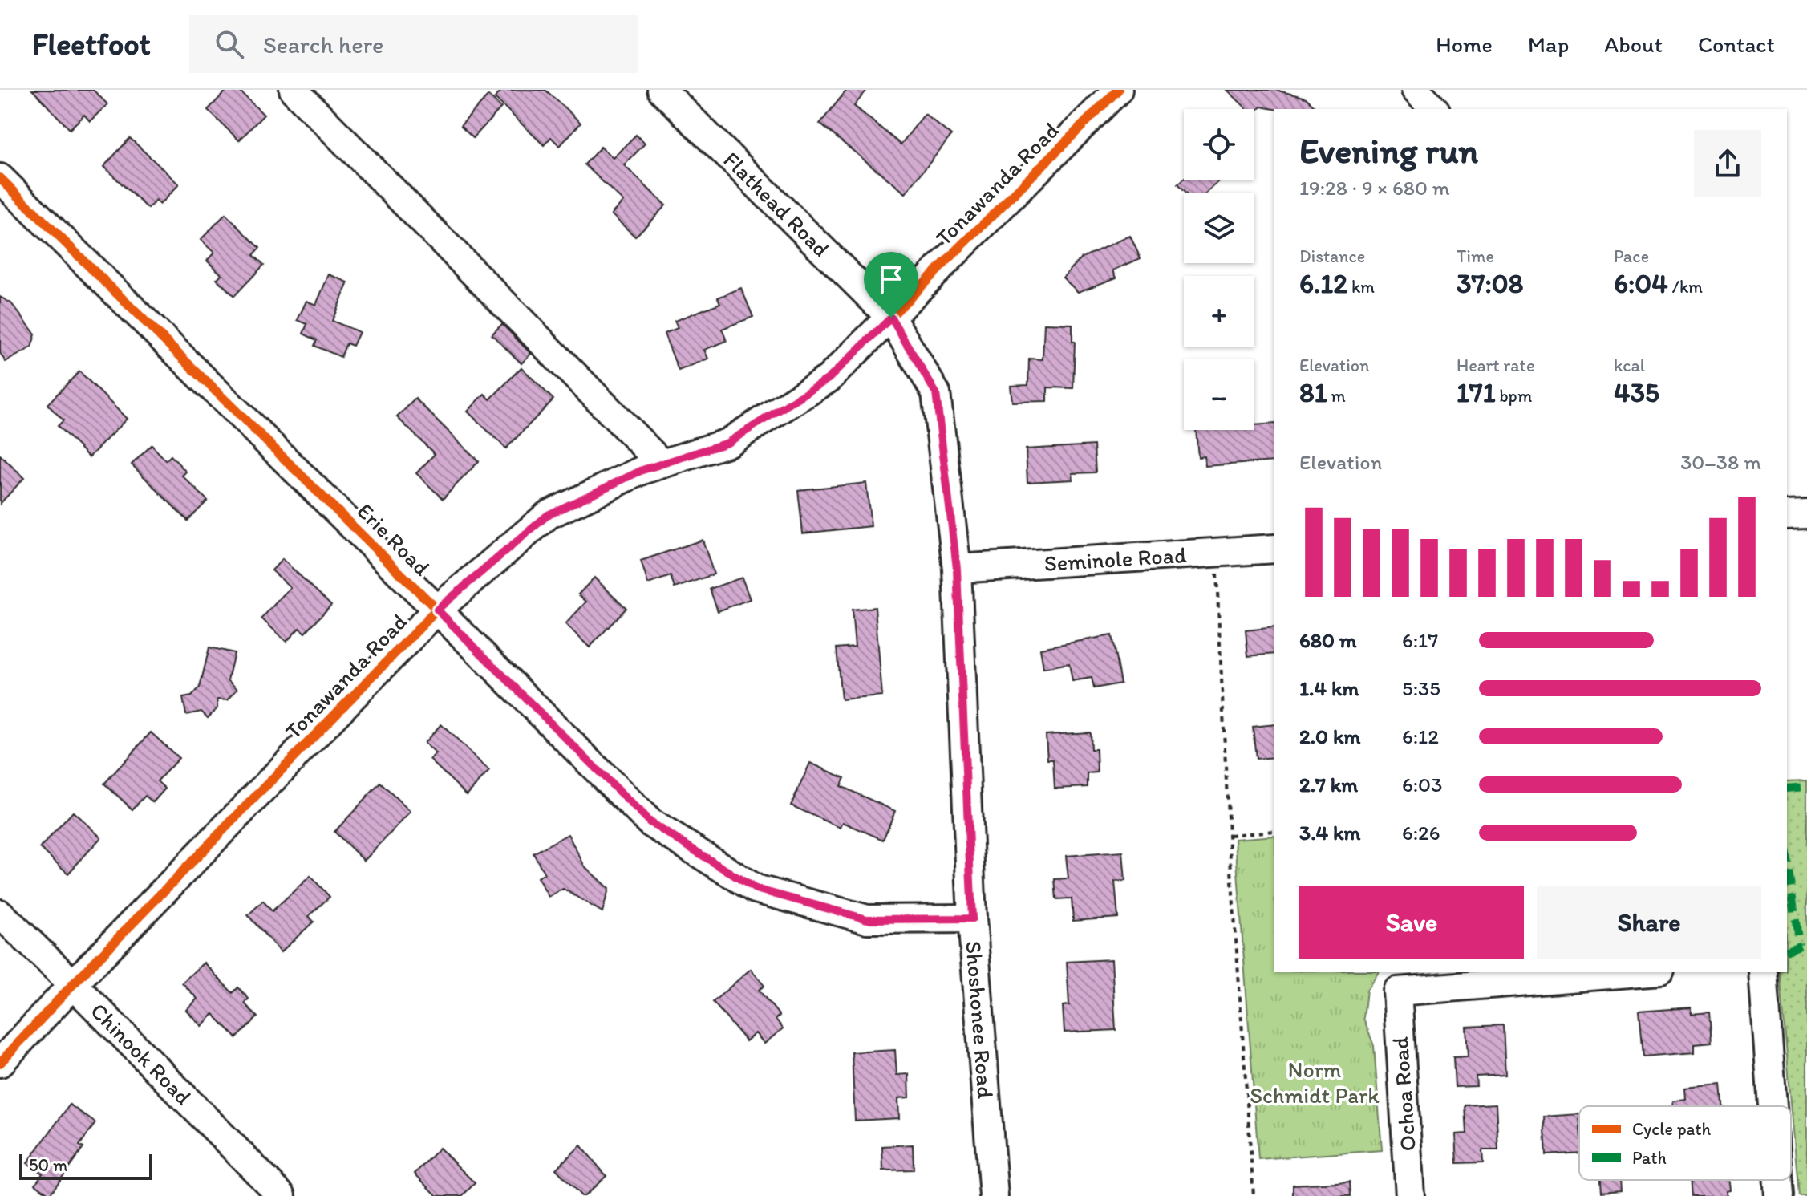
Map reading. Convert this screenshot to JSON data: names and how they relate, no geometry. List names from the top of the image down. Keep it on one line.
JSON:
{"streets":{"street":["Tonawanda Road","Flathead Road","Erie Road","Seminole Road","Shoshonee Road","Chinook Road","Ochoa Road"]},"crossings":[["Tonawanda Road","Flathead Road"],["Tonawanda Road","Erie Road"],["Tonawanda Road","Shoshonee Road"],["Tonawanda Road","Chinook Road"],["Flathead Road","Shoshonee Road"],["Erie Road","Shoshonee Road"],["Seminole Road","Shoshonee Road"]],"parks":["Norm Schmidt Park"],"legend":["Cycle path","Path"],"scale_bar":"50 m","page":{"header":"Fleetfoot","search":"Search here","nav":["Home","Map","About","Contact"],"map_buttons":["+","−"],"heading":["Evening run","19:28 · 9 × 680 m"],"stats":[["Distance","6.12 km"],["Time","37:08"],["Pace","6:04 /km"],["Elevation","81 m"],["Heart rate","171 bpm"],["kcal","435"]],"chart":["Elevation","30–38 m"],"list":[{"name":"680 m","note":"6:17"},{"name":"1.4 km","note":"5:35"},{"name":"2.0 km","note":"6:12"},{"name":"2.7 km","note":"6:03"},{"name":"3.4 km","note":"6:26"}],"buttons":["Save","Share"],"scale":"50 m"}}
